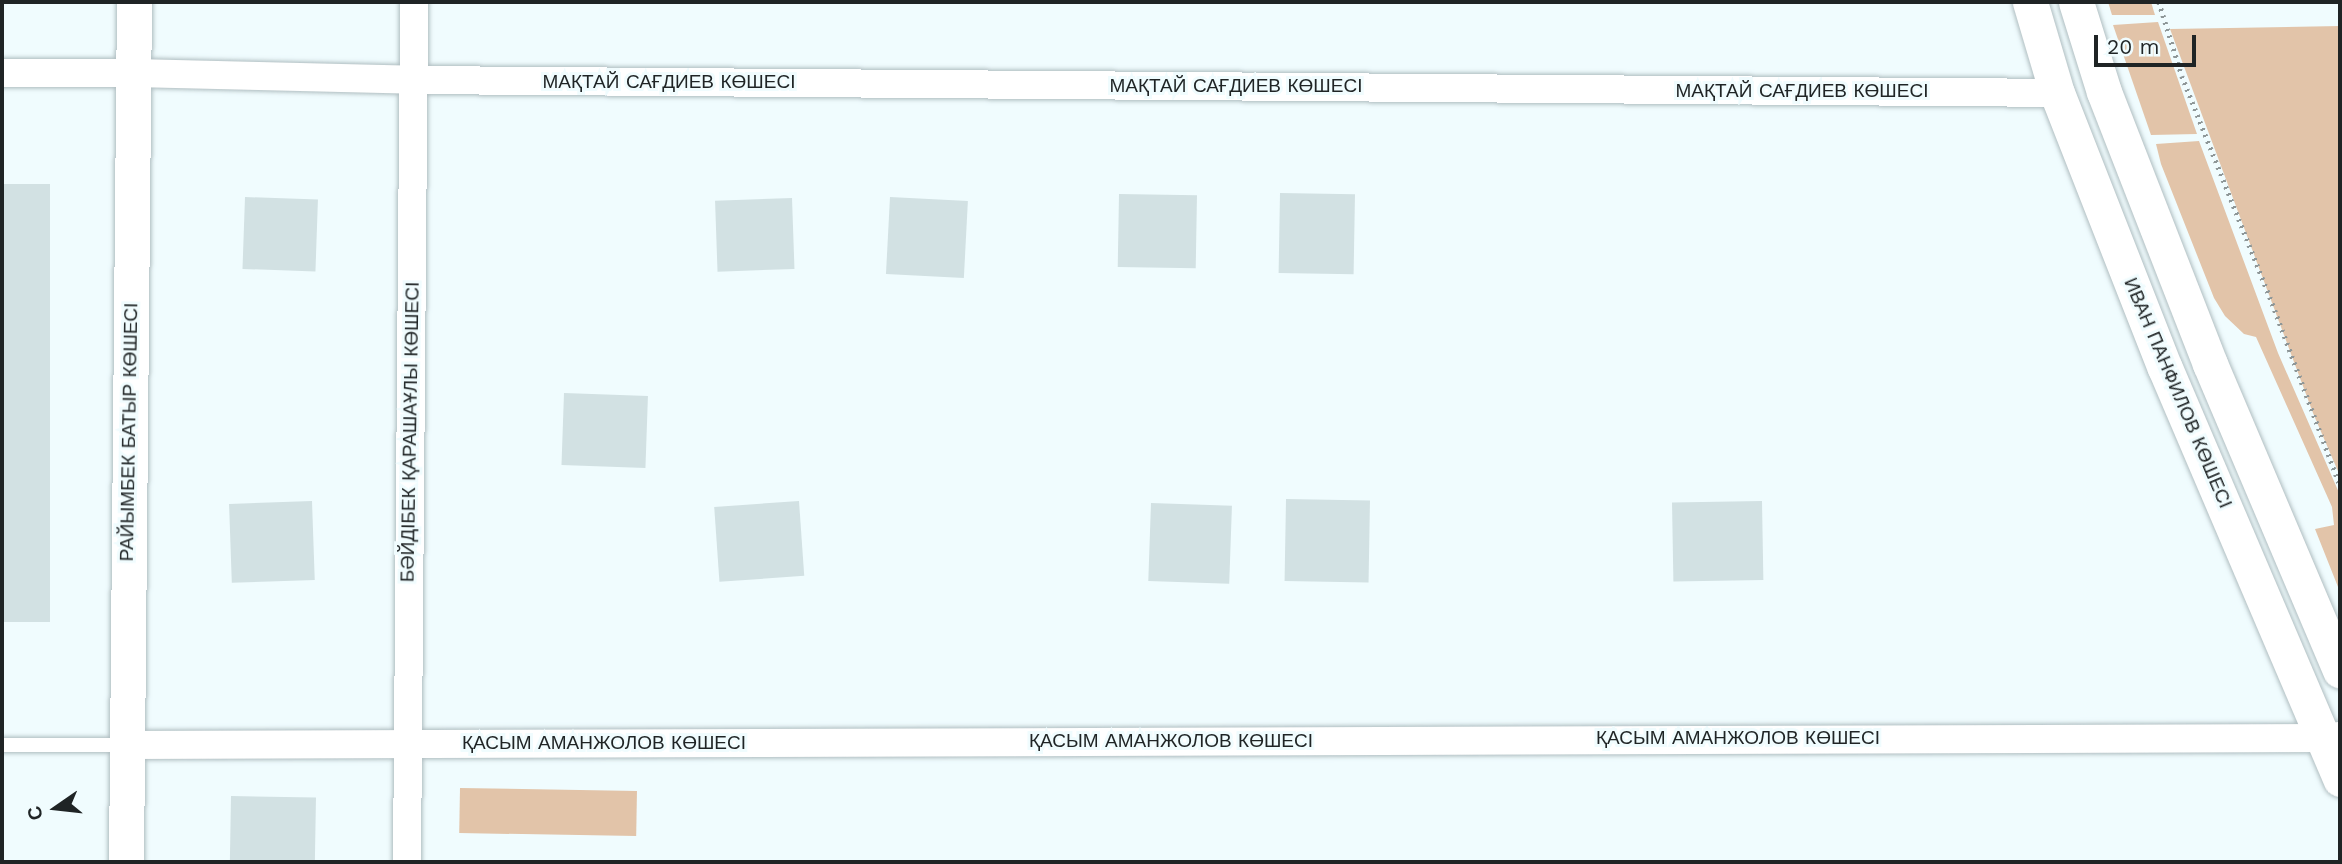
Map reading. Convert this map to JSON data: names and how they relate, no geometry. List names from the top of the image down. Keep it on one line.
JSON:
{"streets":{"street":["МАҚТАЙ САҒДИЕВ КӨШЕСІ","ИВАН ПАНФИЛОВ КӨШЕСІ","РАЙЫМБЕК БАТЫР КӨШЕСІ","БӘЙДІБЕК ҚАРАШАҰЛЫ КӨШЕСІ","ҚАСЫМ АМАНЖОЛОВ КӨШЕСІ"]},"crossings":[["МАҚТАЙ САҒДИЕВ КӨШЕСІ","ИВАН ПАНФИЛОВ КӨШЕСІ"],["МАҚТАЙ САҒДИЕВ КӨШЕСІ","РАЙЫМБЕК БАТЫР КӨШЕСІ"],["МАҚТАЙ САҒДИЕВ КӨШЕСІ","БӘЙДІБЕК ҚАРАШАҰЛЫ КӨШЕСІ"],["ИВАН ПАНФИЛОВ КӨШЕСІ","ҚАСЫМ АМАНЖОЛОВ КӨШЕСІ"],["РАЙЫМБЕК БАТЫР КӨШЕСІ","ҚАСЫМ АМАНЖОЛОВ КӨШЕСІ"],["БӘЙДІБЕК ҚАРАШАҰЛЫ КӨШЕСІ","ҚАСЫМ АМАНЖОЛОВ КӨШЕСІ"]],"scale_bar":"20 m","north":"left"}
